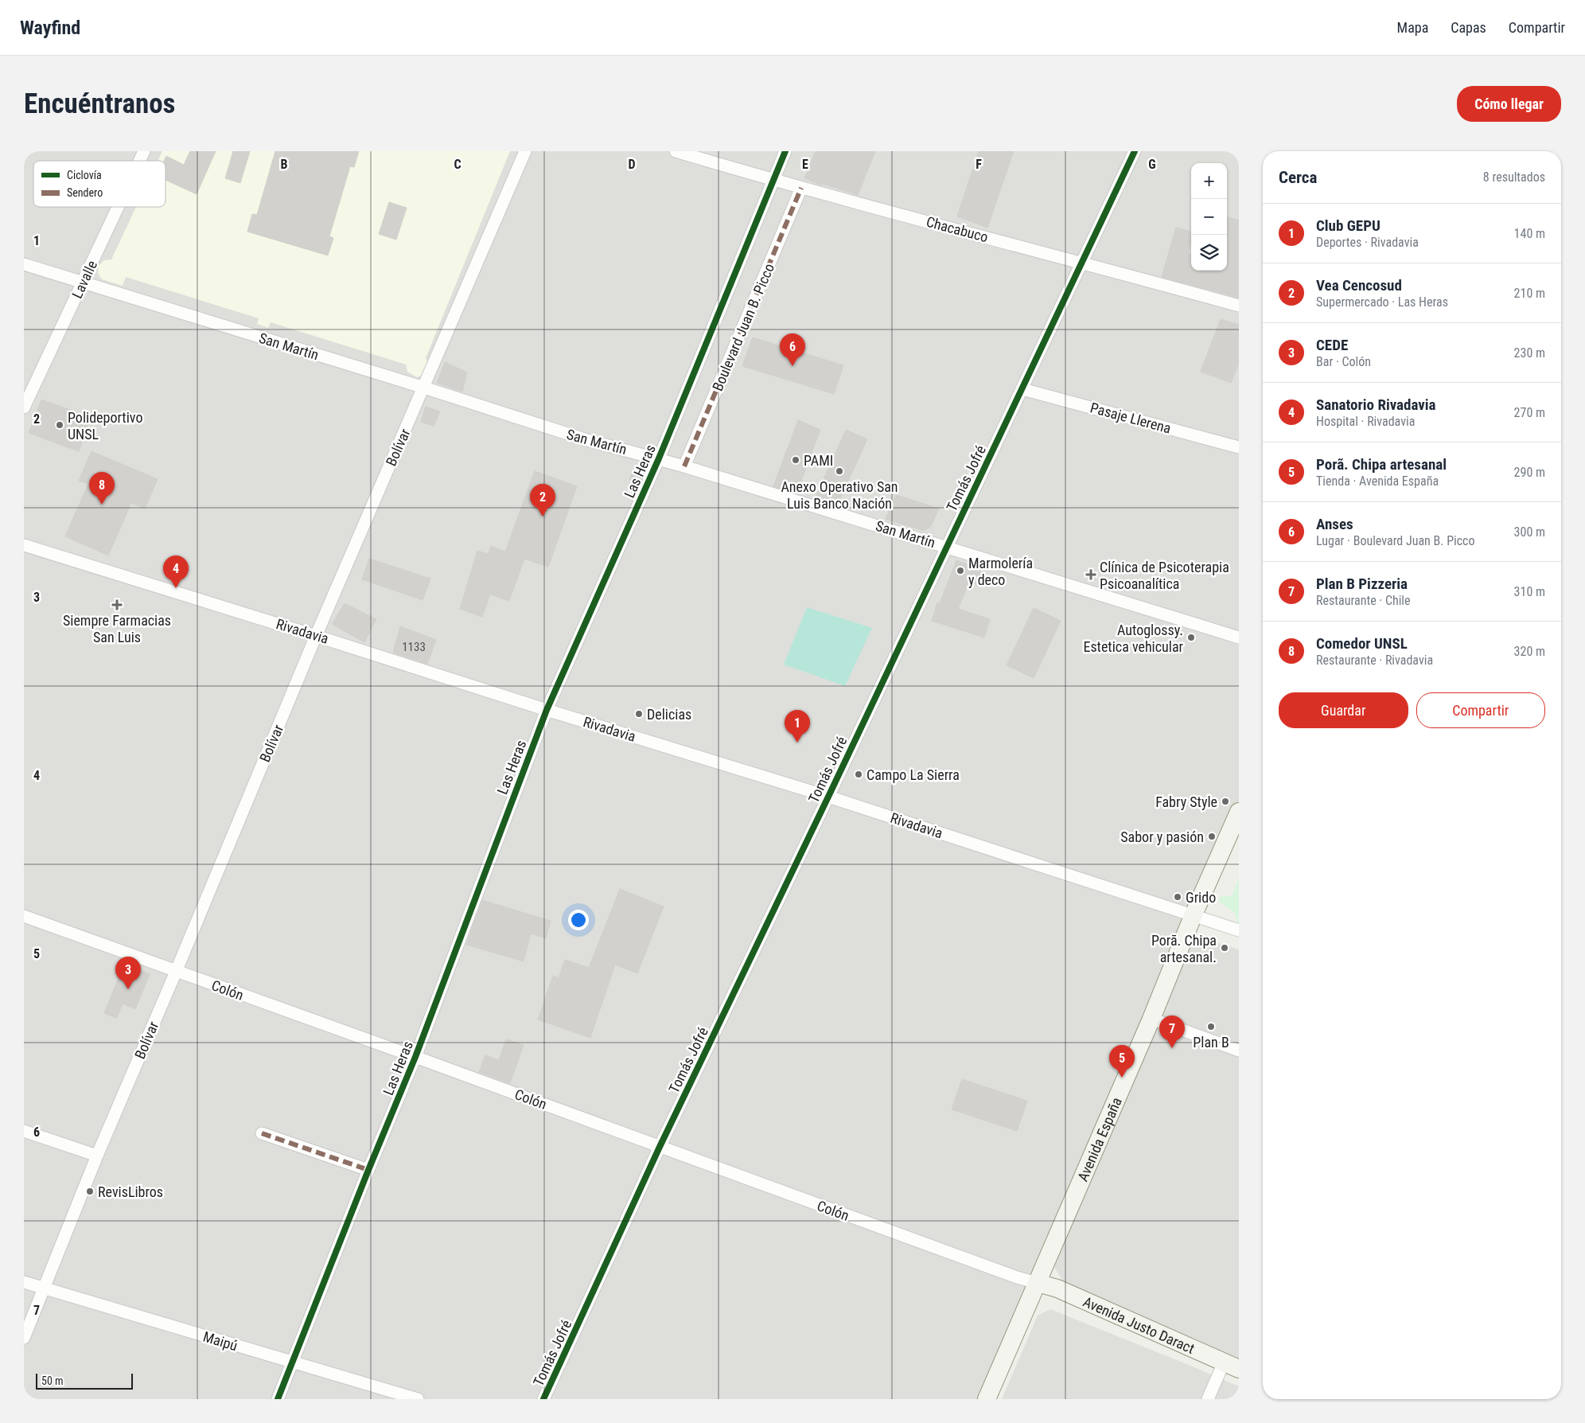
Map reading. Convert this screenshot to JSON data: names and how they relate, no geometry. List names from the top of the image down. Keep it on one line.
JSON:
{"streets":{"main road":["Avenida España","Avenida Justo Daract"],"street":["Chacabuco","Lavalle","Boulevard Juan B. Picco","San Martín","Pasaje Llerena","Bolívar","Las Heras","Tomás Jofré","Rivadavia","Colón","Maipú"]},"crossings":[["Chacabuco","Boulevard Juan B. Picco"],["Chacabuco","Las Heras"],["Chacabuco","Tomás Jofré"],["Lavalle","San Martín"],["Boulevard Juan B. Picco","San Martín"],["San Martín","Bolívar"],["San Martín","Las Heras"],["San Martín","Tomás Jofré"],["Pasaje Llerena","Tomás Jofré"],["Bolívar","Rivadavia"],["Bolívar","Colón"],["Bolívar","Maipú"],["Las Heras","Rivadavia"],["Las Heras","Colón"],["Las Heras","Maipú"],["Tomás Jofré","Rivadavia"],["Tomás Jofré","Colón"],["Rivadavia","Avenida España"],["Colón","Avenida España"],["Colón","Avenida Justo Daract"],["Avenida España","Avenida Justo Daract"]],"places":{"other":["Polideportivo UNSL","PAMI","Anexo Operativo San Luis Banco Nación","Marmolería y deco","Autoglossy. Estetica vehicular","Delicias","Campo La Sierra","Fabry Style","Sabor y pasión","Grido","Porā. Chipa artesanal.","Plan B","RevisLibros"],"health":["Clínica de Psicoterapia Psicoanalítica","Siempre Farmacias San Luis"]},"house_numbers":["1133"],"legend":["Ciclovía","Sendero"],"scale_bar":"50 m","page":{"header":"Wayfind","nav":["Mapa","Capas","Compartir"],"buttons":["Cómo llegar",["Guardar","Compartir"]],"title":"Encuéntranos","heading":["Cerca","8 resultados"],"map_buttons":["+","−"],"list":[{"mark":"1","name":"Club GEPU","note":"Deportes · Rivadavia","value":"140 m"},{"mark":"2","name":"Vea Cencosud","note":"Supermercado · Las Heras","value":"210 m"},{"mark":"3","name":"CEDE","note":"Bar · Colón","value":"230 m"},{"mark":"4","name":"Sanatorio Rivadavia","note":"Hospital · Rivadavia","value":"270 m"},{"mark":"5","name":"Porã. Chipa artesanal","note":"Tienda · Avenida España","value":"290 m"},{"mark":"6","name":"Anses","note":"Lugar · Boulevard Juan B. Picco","value":"300 m"},{"mark":"7","name":"Plan B Pizzeria","note":"Restaurante · Chile","value":"310 m"},{"mark":"8","name":"Comedor UNSL","note":"Restaurante · Rivadavia","value":"320 m"}],"pins":["6","8","2","4","1","3","7","5"],"scale":"50 m"},"grid":{"columns":["B","C","D","E","F","G"],"rows":["1","2","3","4","5","6","7"]}}
